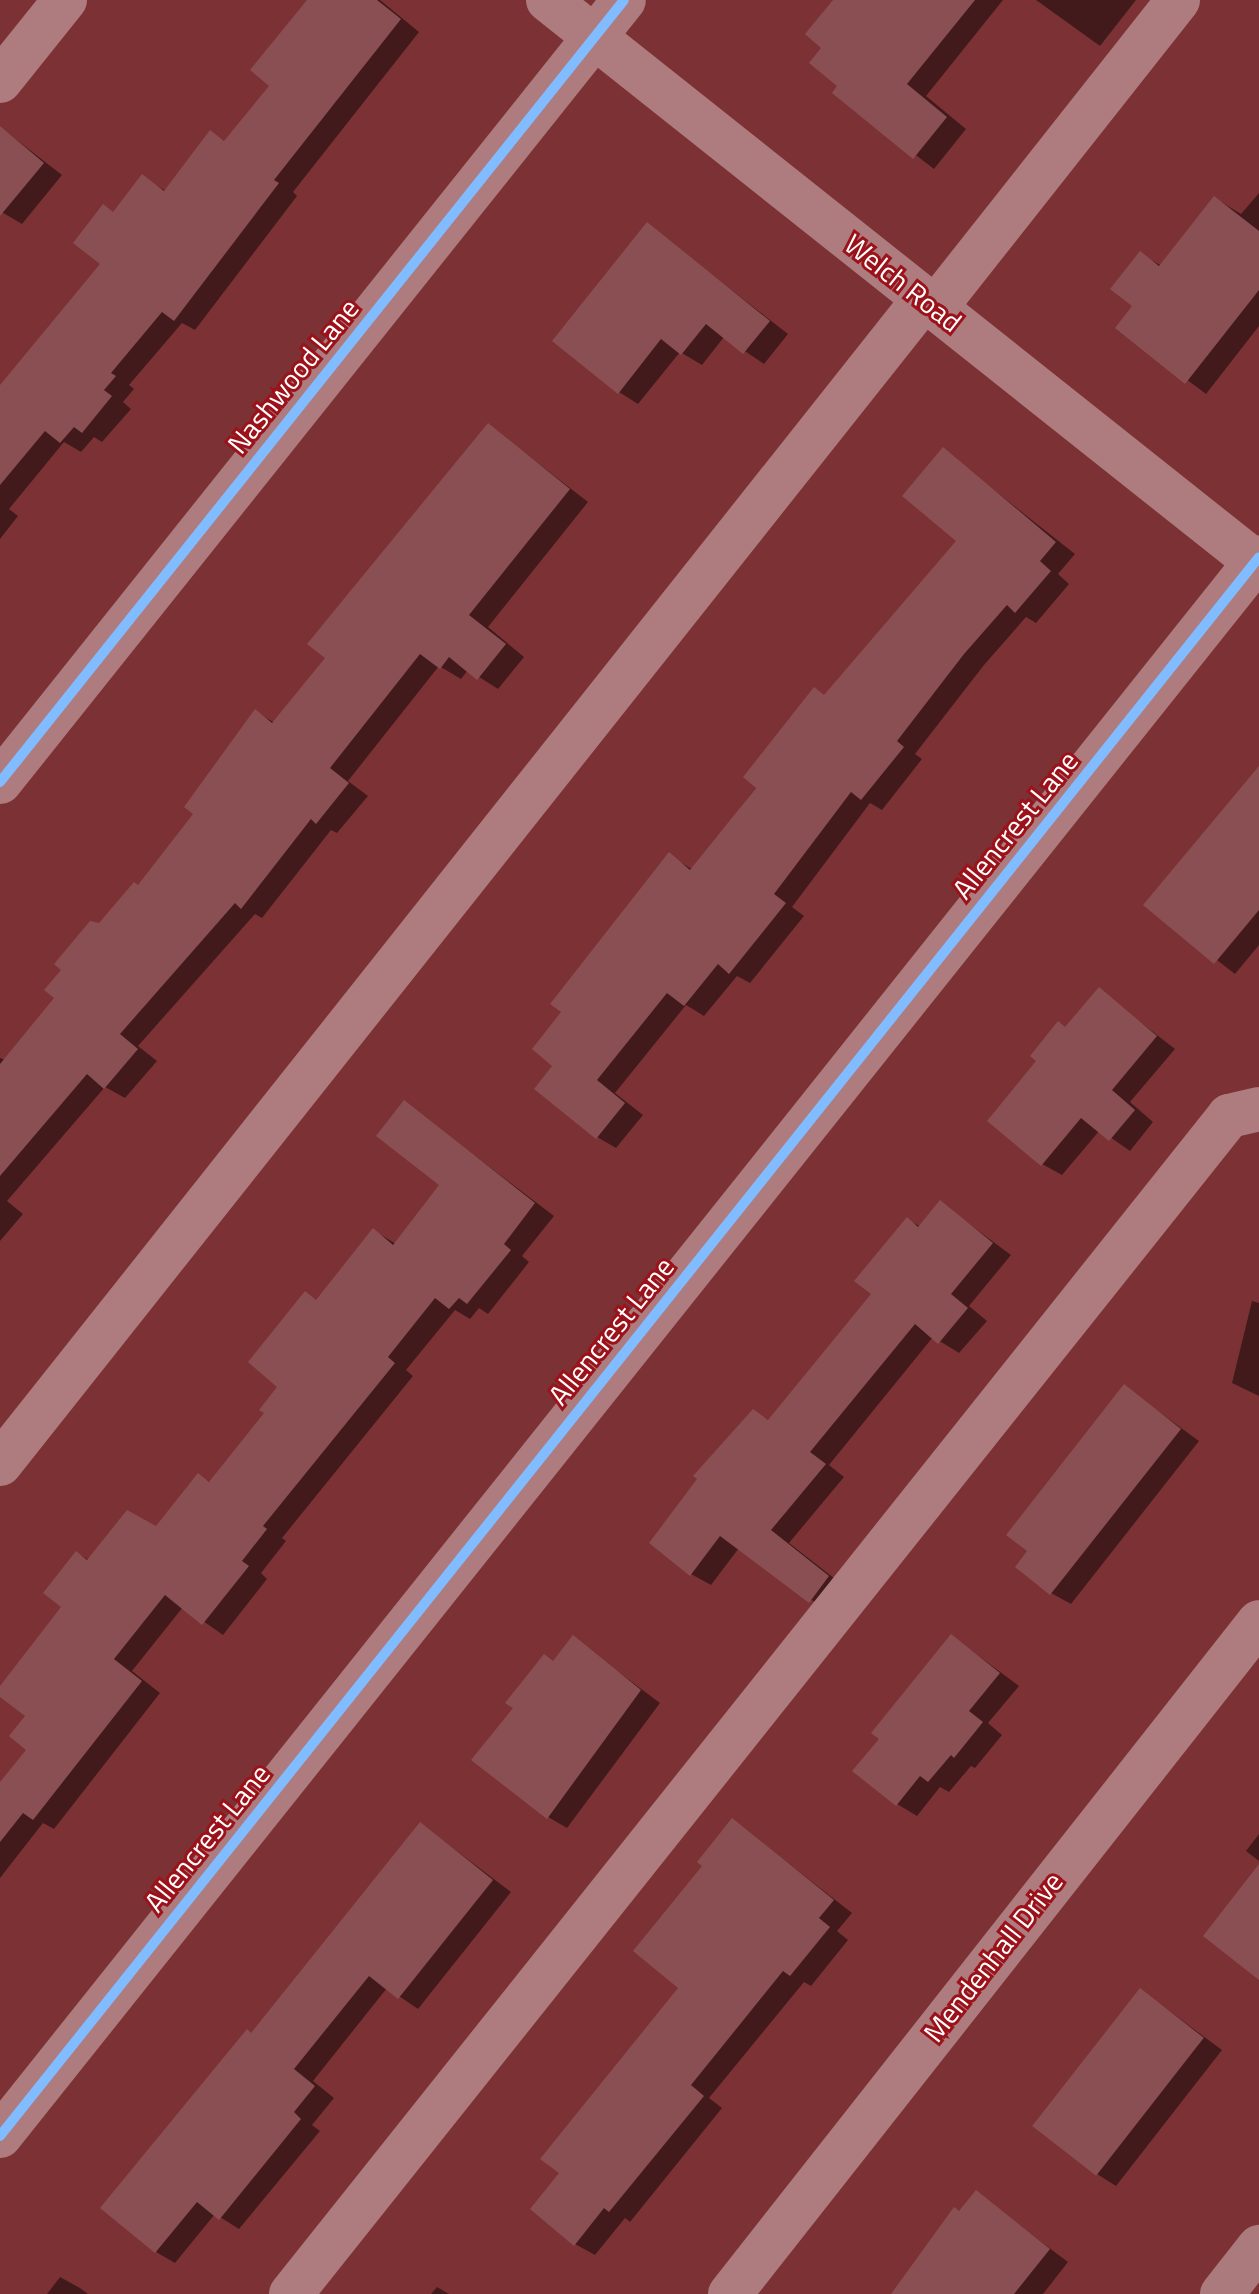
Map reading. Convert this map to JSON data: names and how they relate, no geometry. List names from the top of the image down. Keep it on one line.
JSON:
{"streets":{"street":["Welch Road","Nashwood Lane","Allencrest Lane","Mendenhall Drive"]},"crossings":[["Welch Road","Nashwood Lane"],["Welch Road","Allencrest Lane"]]}
